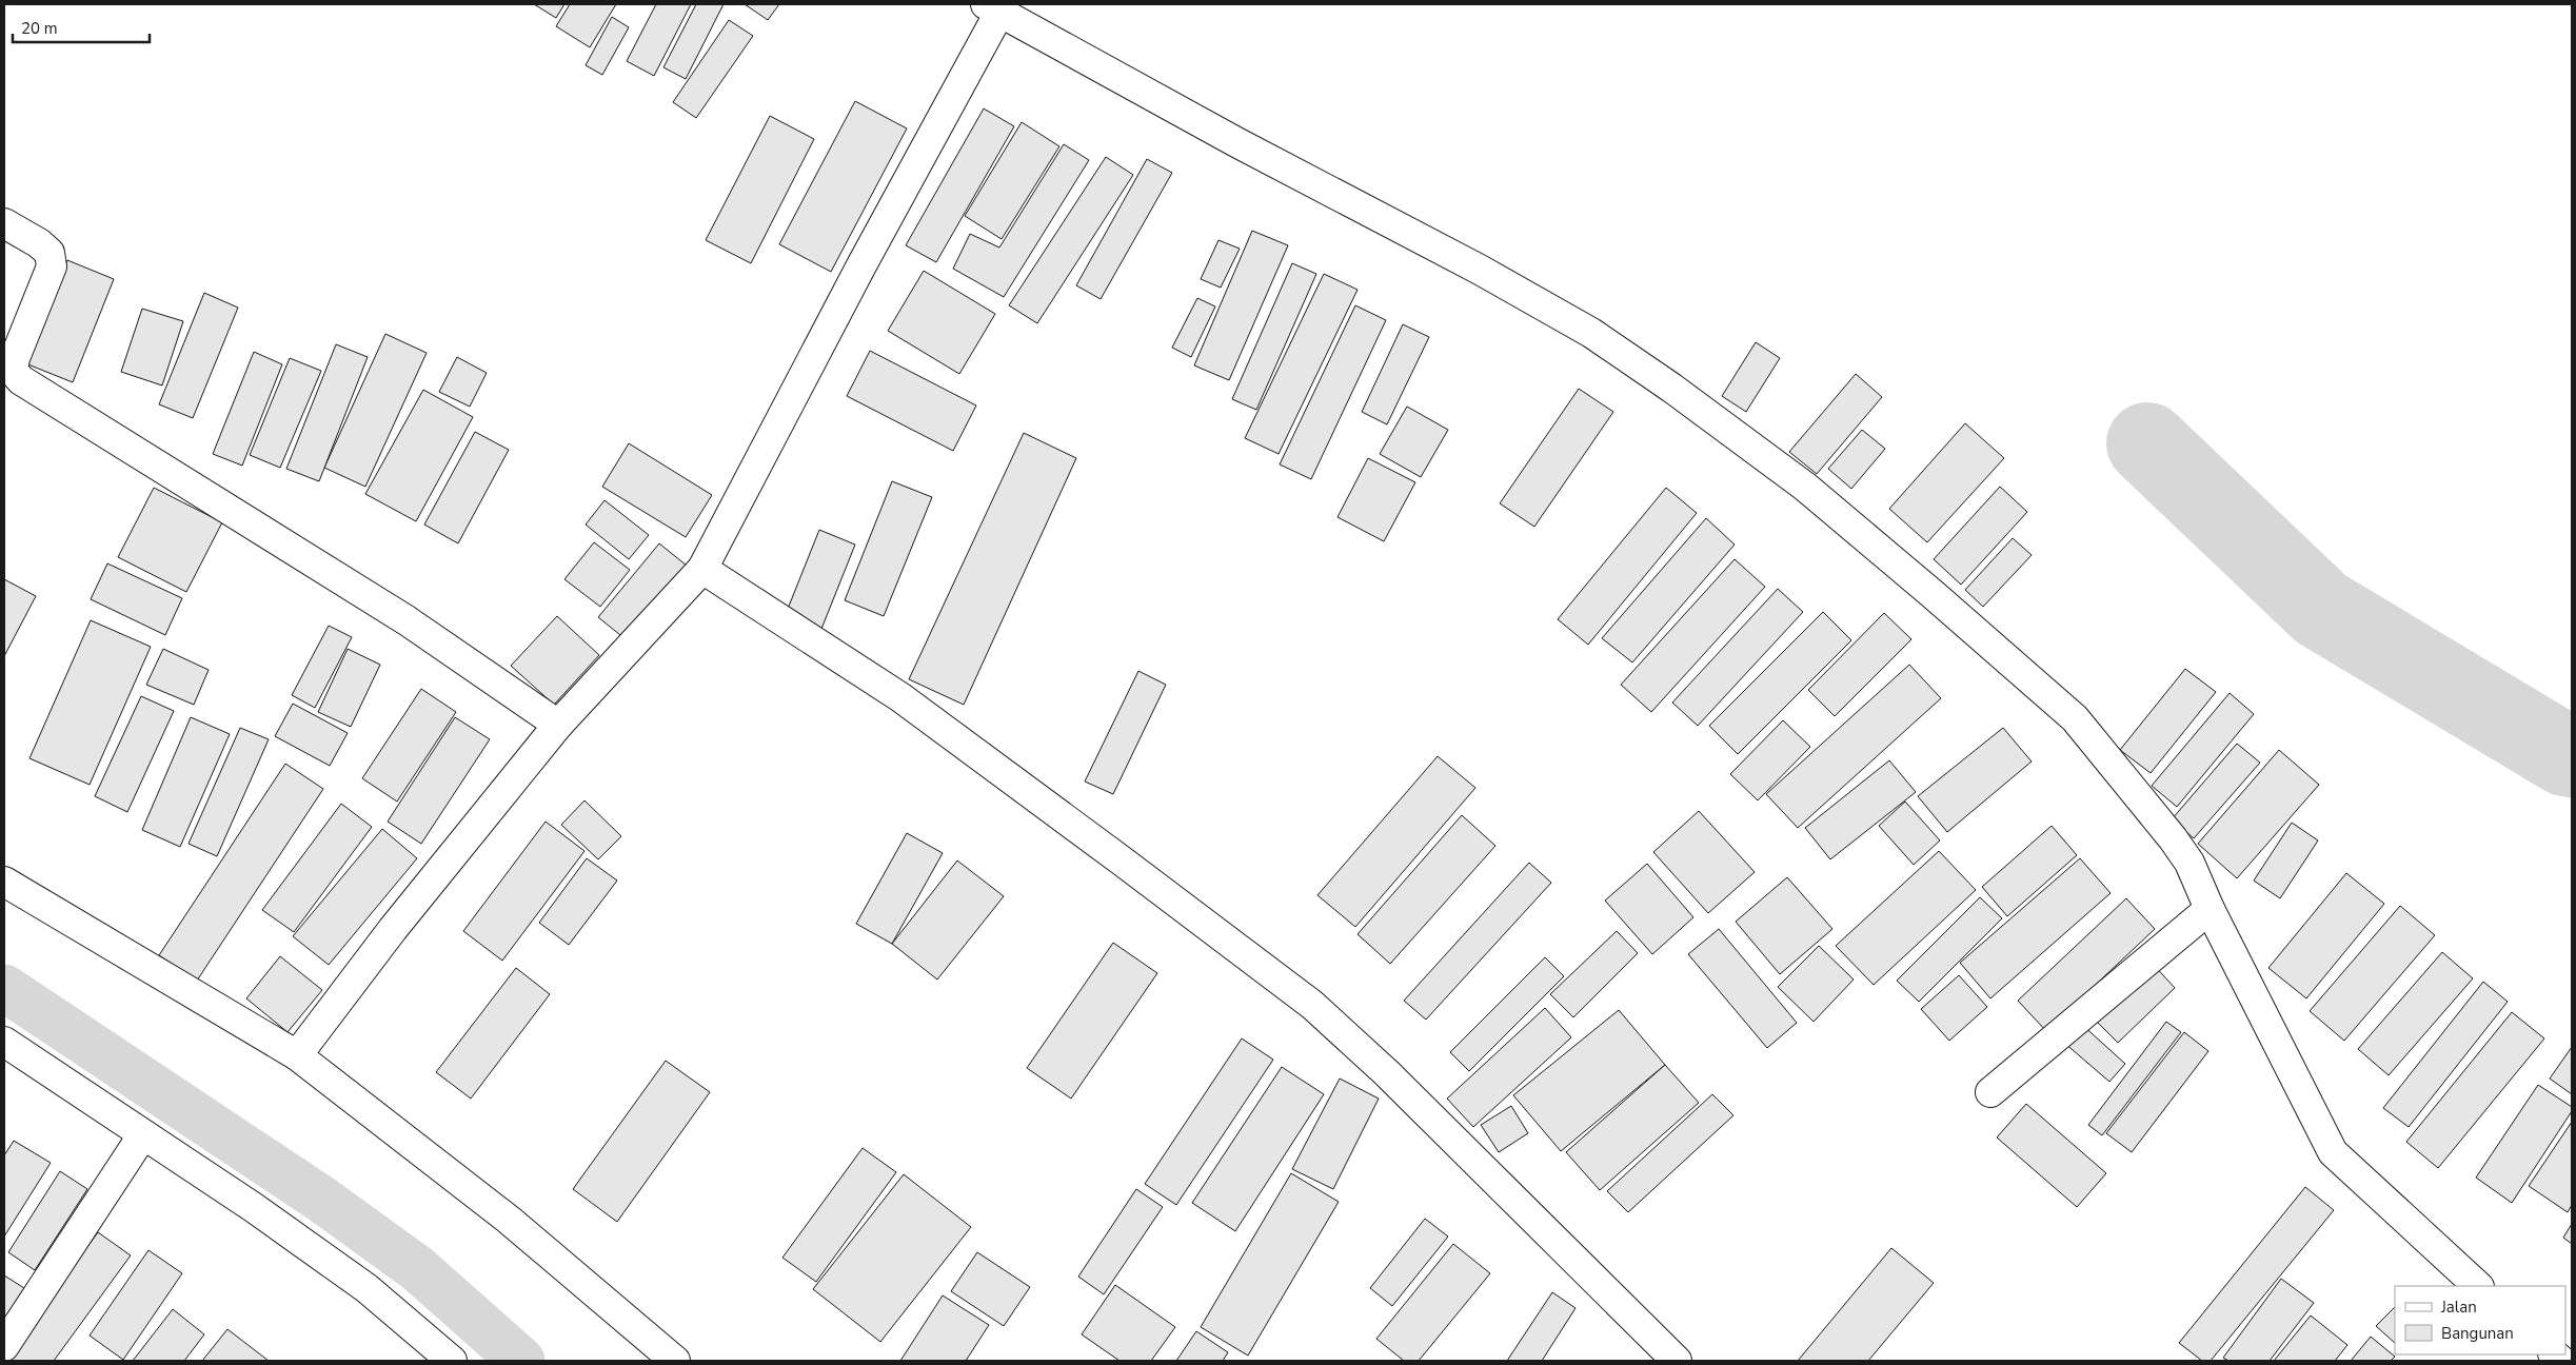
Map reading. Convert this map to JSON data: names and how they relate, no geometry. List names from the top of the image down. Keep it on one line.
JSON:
{"legend":["Jalan","Bangunan"],"scale_bar":"20 m"}
